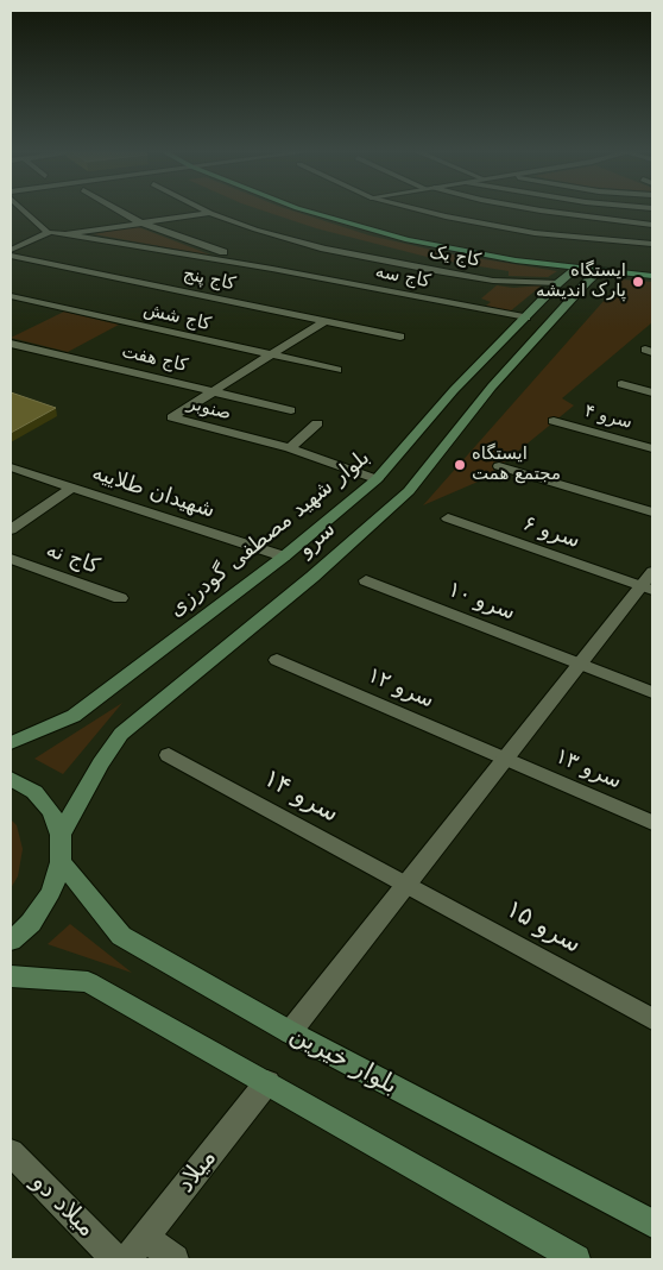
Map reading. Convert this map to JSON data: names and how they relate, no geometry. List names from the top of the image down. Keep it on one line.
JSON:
{"streets":{"main road":["بلوار شهید مصطفی گودرزی","سرو","بلوار خیرین"],"street":["کاج یک","کاج سه","کاج پنج","کاج شش","کاج هفت","صنوبر","سرو ۴","شهیدان طلاییه","سرو ۶","کاج نه","سرو ۱۰","سرو ۱۲","سرو ۱۳","سرو ۱۴","سرو ۱۵","میلاد","میلاد دو"]},"crossings":[["کاج یک","بلوار شهید مصطفی گودرزی"],["کاج سه","بلوار شهید مصطفی گودرزی"],["کاج پنج","صنوبر"],["کاج شش","صنوبر"],["کاج هفت","صنوبر"],["صنوبر","بلوار شهید مصطفی گودرزی"],["شهیدان طلاییه","بلوار شهید مصطفی گودرزی"],["سرو ۱۲","سرو ۱۳"],["سرو ۱۴","سرو ۱۵"]],"places":["ایستگاه پارک اندیشه","ایستگاه مجتمع همت"]}
